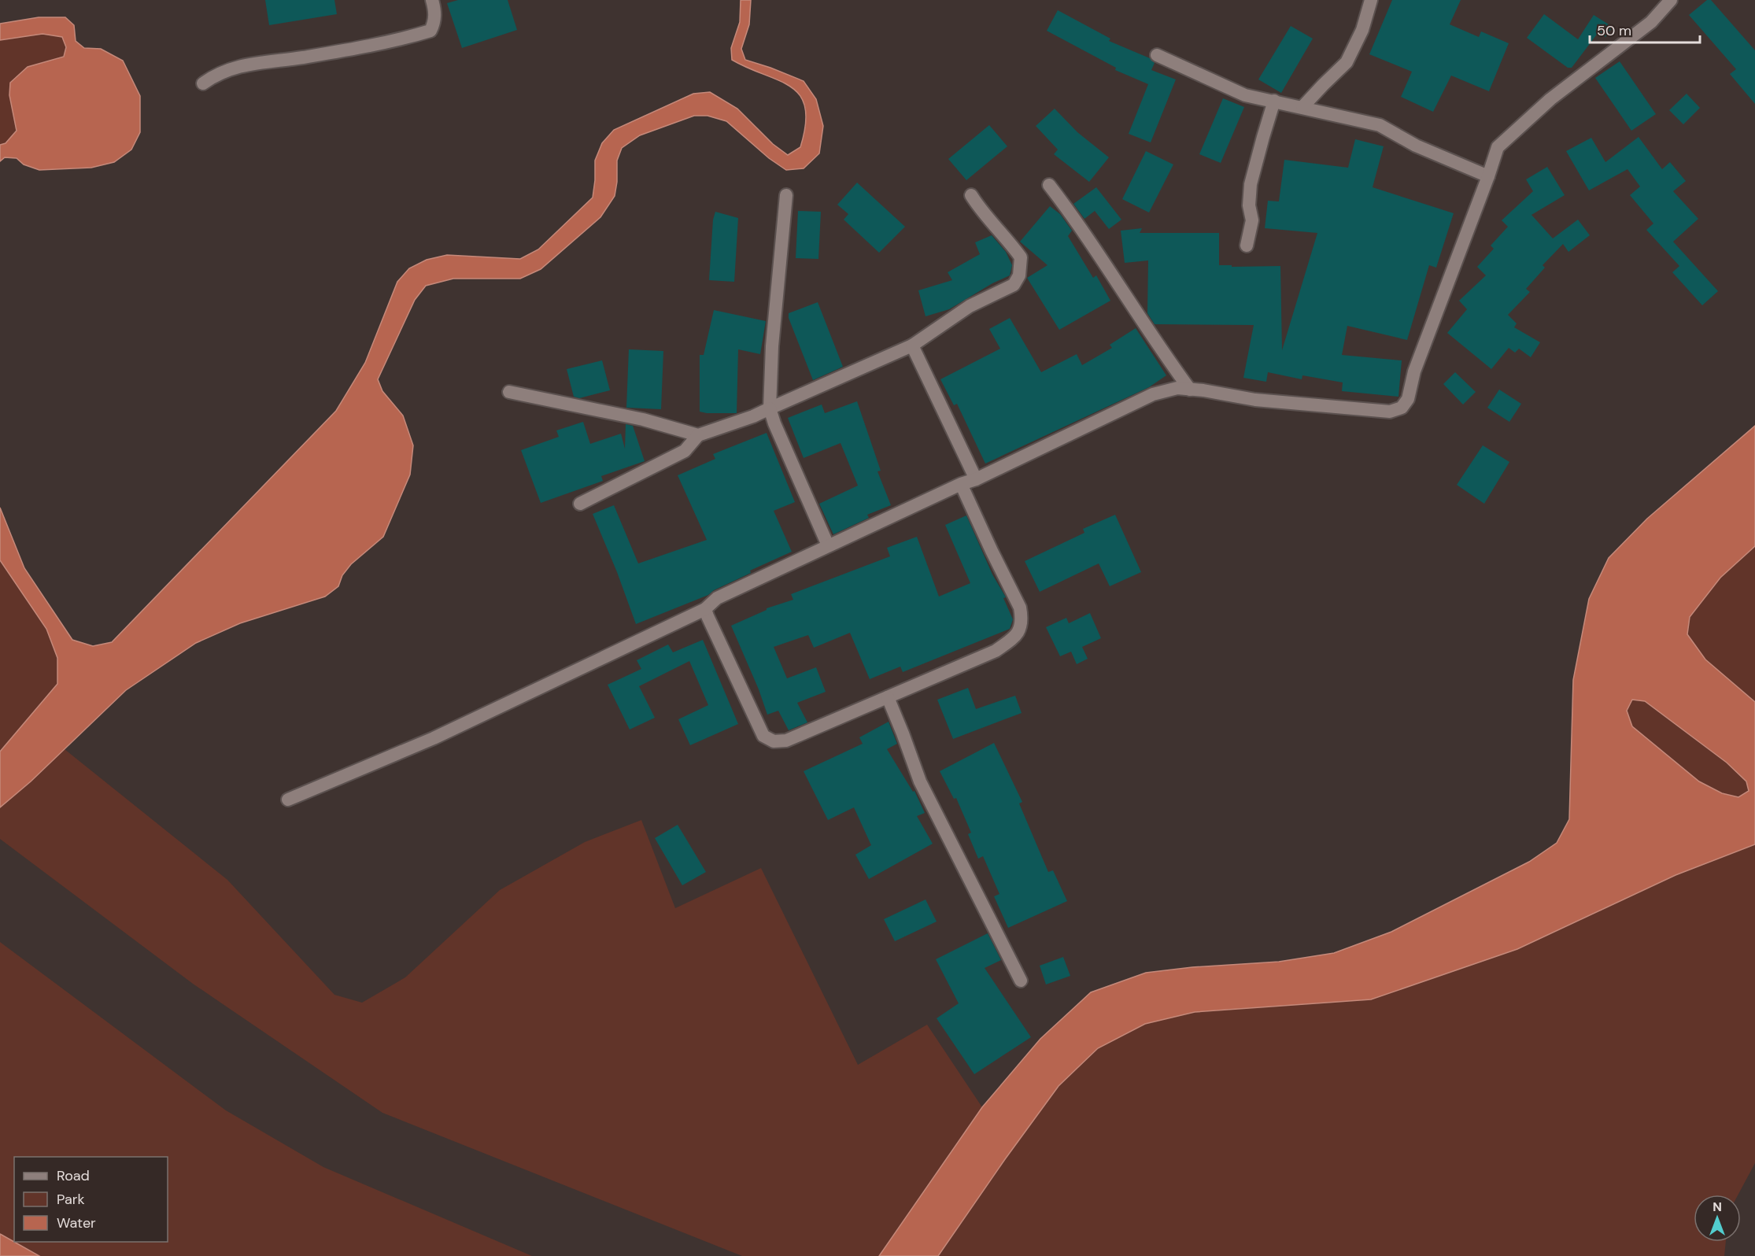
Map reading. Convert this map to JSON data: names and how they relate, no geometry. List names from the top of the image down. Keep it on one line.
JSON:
{"legend":["Road","Park","Water"],"scale_bar":"50 m","north":"top"}
